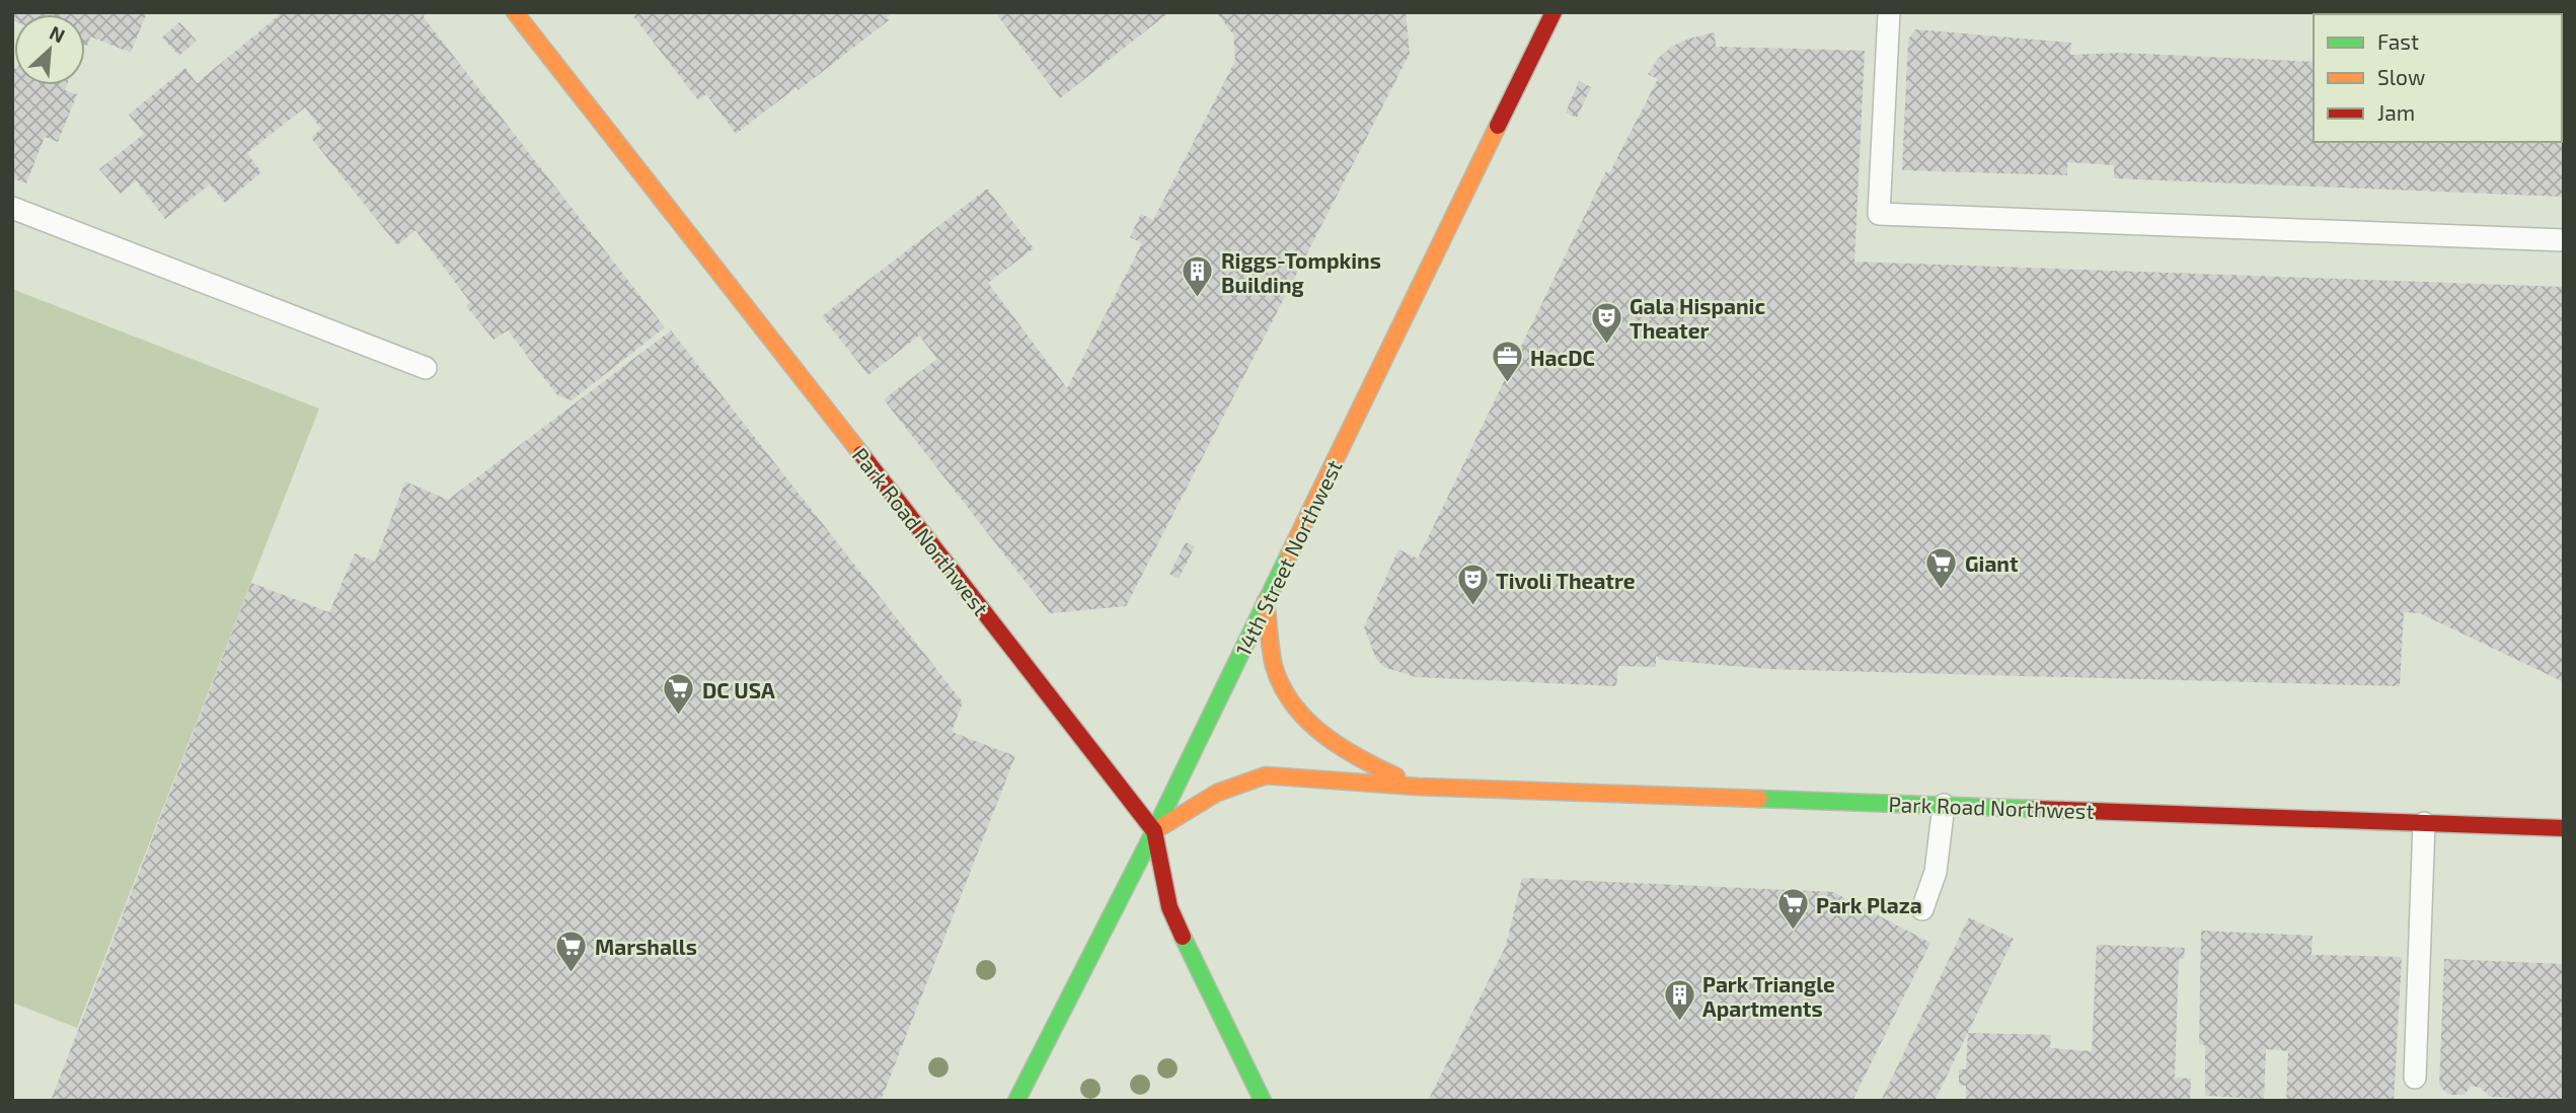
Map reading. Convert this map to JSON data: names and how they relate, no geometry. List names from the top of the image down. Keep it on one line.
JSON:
{"streets":{"main road":["Park Road Northwest","14th Street Northwest"]},"crossings":[["Park Road Northwest","14th Street Northwest"]],"places":{"building":["Riggs-Tompkins Building","Park Triangle Apartments"],"theatre":["Gala Hispanic Theater","Tivoli Theatre"],"office":["HacDC"],"supermarket":["Giant","DC USA","Park Plaza","Marshalls"]},"legend":["Fast","Slow","Jam"],"north":"top right"}
